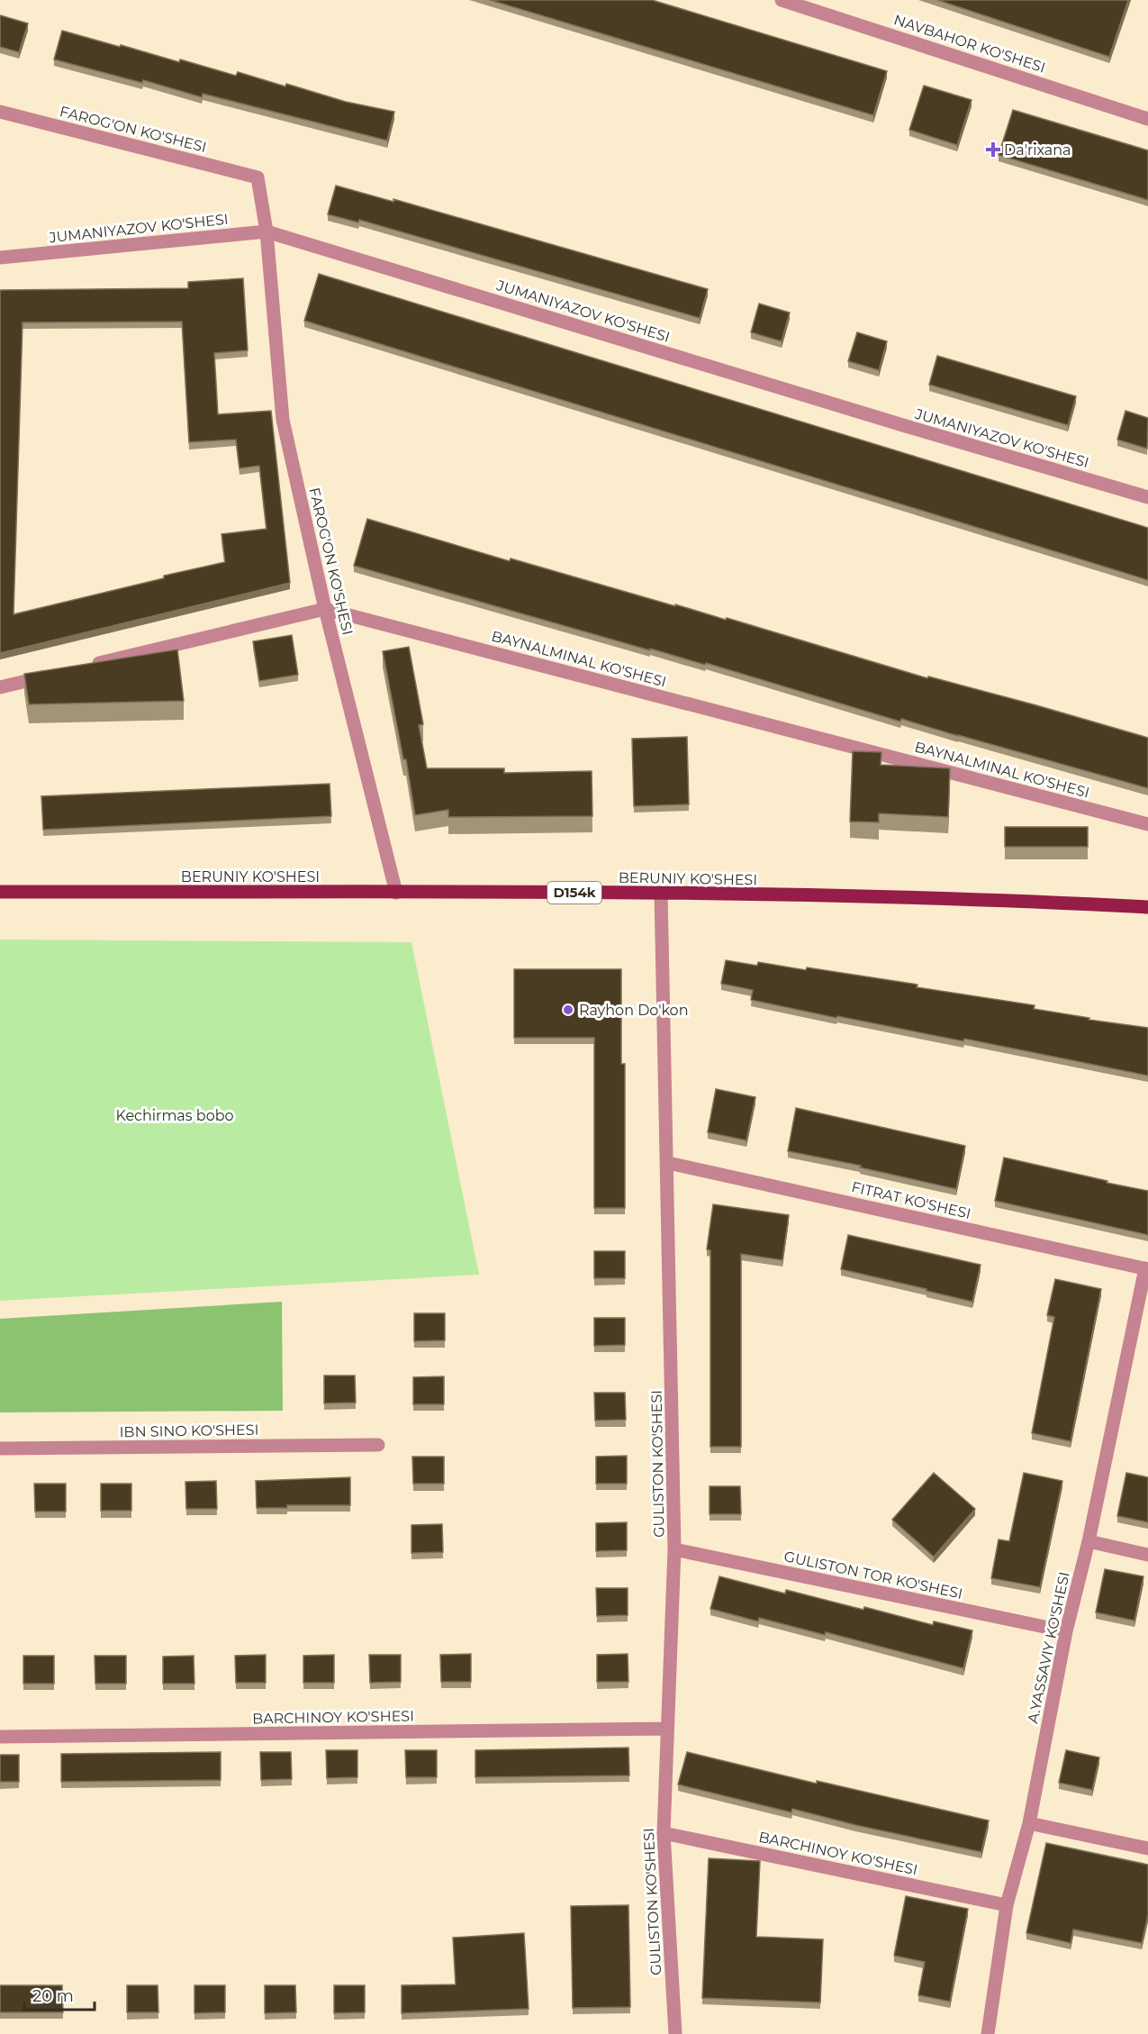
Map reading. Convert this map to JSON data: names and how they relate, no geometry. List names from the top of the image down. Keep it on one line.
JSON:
{"streets":{"main road":["BERUNIY KO'SHESI","D154k"],"street":["NAVBAHOR KO'SHESI","FAROG'ON KO'SHESI","JUMANIYAZOV KO'SHESI","BAYNALMINAL KO'SHESI","FITRAT KO'SHESI","IBN SINO KO'SHESI","GULISTON KO'SHESI","GULISTON TOR KO'SHESI","A.YASSAVIY KO'SHESI","BARCHINOY KO'SHESI"]},"crossings":[["FAROG'ON KO'SHESI","JUMANIYAZOV KO'SHESI"],["FAROG'ON KO'SHESI","BAYNALMINAL KO'SHESI"],["FAROG'ON KO'SHESI","BERUNIY KO'SHESI"],["BERUNIY KO'SHESI","GULISTON KO'SHESI"],["FITRAT KO'SHESI","GULISTON KO'SHESI"],["FITRAT KO'SHESI","A.YASSAVIY KO'SHESI"],["GULISTON KO'SHESI","GULISTON TOR KO'SHESI"],["GULISTON KO'SHESI","BARCHINOY KO'SHESI"],["GULISTON TOR KO'SHESI","A.YASSAVIY KO'SHESI"],["A.YASSAVIY KO'SHESI","BARCHINOY KO'SHESI"]],"parks":["Kechirmas bobo"],"places":{"health":["Da'rixana"],"other":["Rayhon Do'kon"]},"scale_bar":"20 m"}
